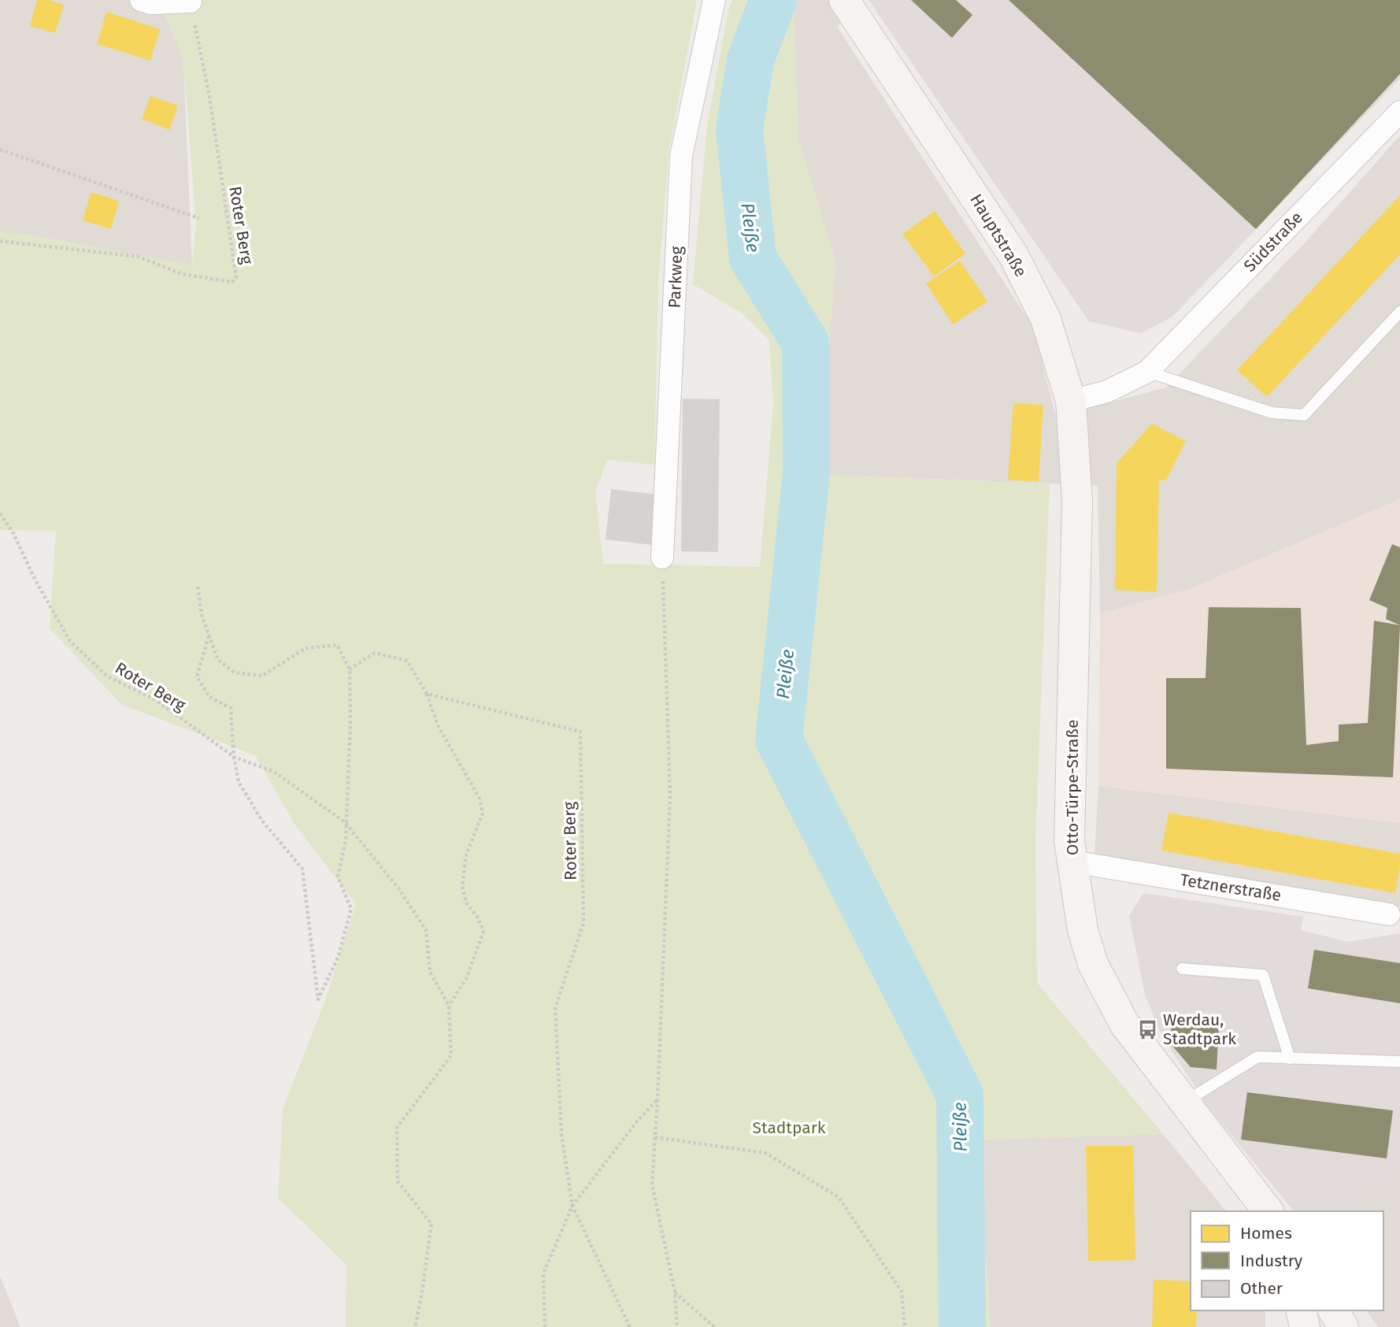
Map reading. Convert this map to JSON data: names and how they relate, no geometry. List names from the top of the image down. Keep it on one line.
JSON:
{"streets":{"main road":["Hauptstraße","Otto-Türpe-Straße"],"street":["Südstraße","Parkweg","Tetznerstraße"],"path":["Roter Berg"]},"crossings":[["Hauptstraße","Südstraße"],["Hauptstraße","Otto-Türpe-Straße"],["Otto-Türpe-Straße","Tetznerstraße"]],"water":["Pleiße"],"parks":["Stadtpark"],"places":{"bus stop":["Werdau, Stadtpark"]},"legend":["Homes","Industry","Other"]}
